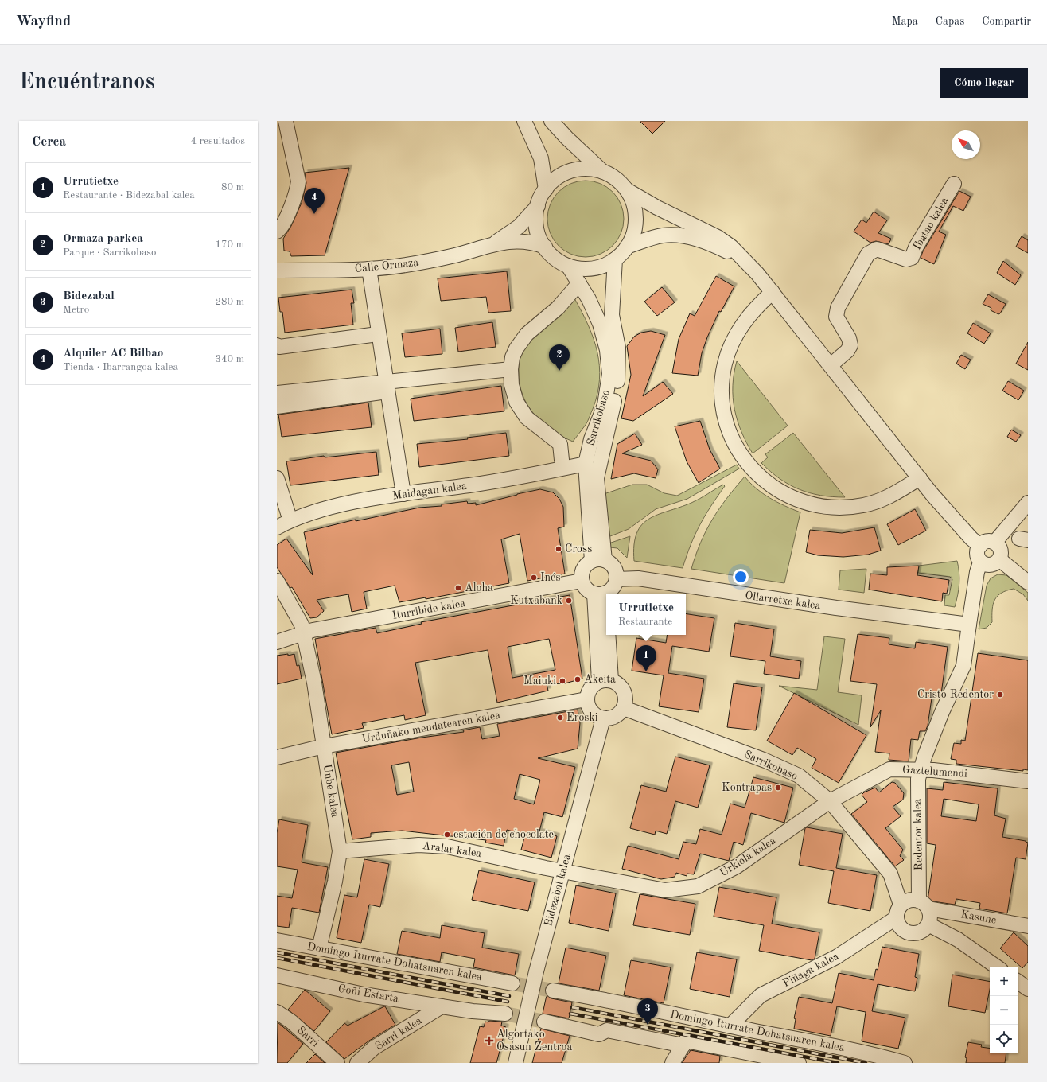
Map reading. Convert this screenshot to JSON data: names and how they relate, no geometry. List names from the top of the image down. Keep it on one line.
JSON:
{"streets":{"street":["Ibatao kalea","Calle Ormaza","Sarrikobaso","Maidagan kalea","Ollarretxe kalea","Iturribide kalea","Urduñako mendatearen kalea","Gaztelumendi","Unbe kalea","Redentor kalea","Aralar kalea","Urkiola kalea","Bidezabal kalea","Kasune","Domingo Iturrate Dohatsuaren kalea","Piñaga kalea","Goñi Estarta","Sarri kalea","Sarri"]},"crossings":[["Calle Ormaza","Sarrikobaso"],["Sarrikobaso","Maidagan kalea"],["Sarrikobaso","Ollarretxe kalea"],["Sarrikobaso","Iturribide kalea"],["Sarrikobaso","Urduñako mendatearen kalea"],["Sarrikobaso","Gaztelumendi"],["Sarrikobaso","Redentor kalea"],["Sarrikobaso","Urkiola kalea"],["Sarrikobaso","Bidezabal kalea"],["Sarrikobaso","Kasune"],["Sarrikobaso","Piñaga kalea"],["Ollarretxe kalea","Iturribide kalea"],["Ollarretxe kalea","Redentor kalea"],["Iturribide kalea","Unbe kalea"],["Urduñako mendatearen kalea","Unbe kalea"],["Urduñako mendatearen kalea","Bidezabal kalea"],["Gaztelumendi","Redentor kalea"],["Gaztelumendi","Urkiola kalea"],["Unbe kalea","Aralar kalea"],["Unbe kalea","Domingo Iturrate Dohatsuaren kalea"],["Redentor kalea","Kasune"],["Redentor kalea","Piñaga kalea"],["Aralar kalea","Urkiola kalea"],["Aralar kalea","Bidezabal kalea"],["Urkiola kalea","Bidezabal kalea"],["Kasune","Piñaga kalea"],["Domingo Iturrate Dohatsuaren kalea","Piñaga kalea"],["Goñi Estarta","Sarri kalea"]],"places":{"other":["Cross","Inés","Aloha","Kutxabank","Akeita","Maiuki","Cristo Redentor","Eroski","Kontrapas","estación de chocolate"],"health":["Algortako Osasun Zentroa"]},"north":"top left","page":{"header":"Wayfind","nav":["Mapa","Capas","Compartir"],"buttons":"Cómo llegar","title":"Encuéntranos","heading":["Cerca","4 resultados"],"list":[{"mark":"1","name":"Urrutietxe","note":"Restaurante · Bidezabal kalea","value":"80 m"},{"mark":"2","name":"Ormaza parkea","note":"Parque · Sarrikobaso","value":"170 m"},{"mark":"3","name":"Bidezabal","note":"Metro","value":"280 m"},{"mark":"4","name":"Alquiler AC Bilbao","note":"Tienda · Ibarrangoa kalea","value":"340 m"}],"pins":["4","2","1","3"],"popup":["Urrutietxe","Restaurante"],"map_buttons":["+","−"]}}
